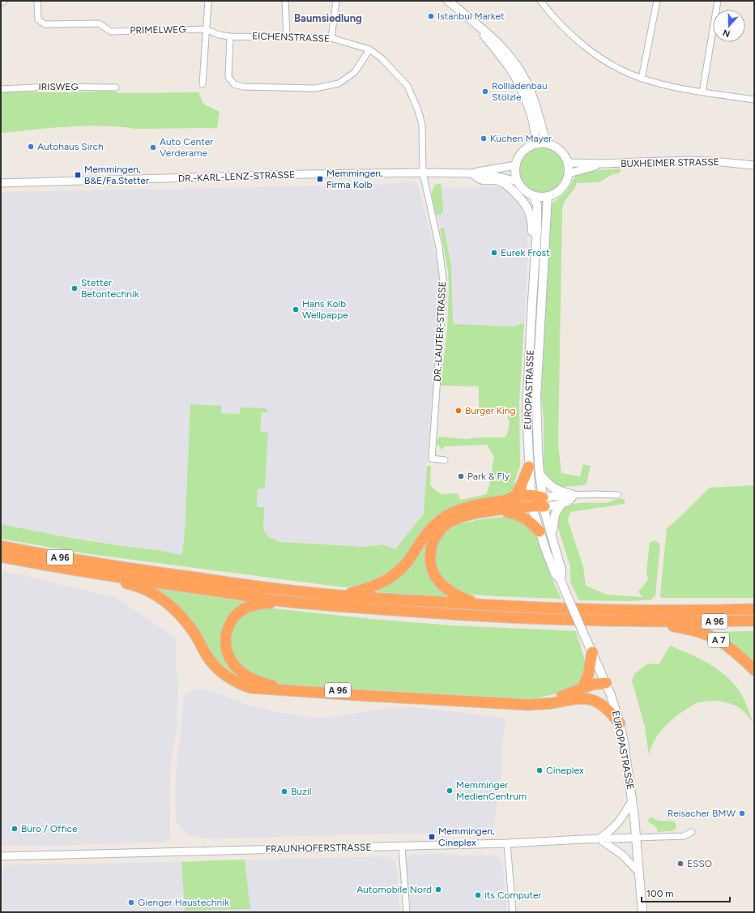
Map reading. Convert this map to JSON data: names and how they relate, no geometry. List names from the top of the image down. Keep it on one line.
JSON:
{"streets":{"highway":["A 96","A 7"],"main road":["EUROPASTRASSE"],"street":["PRIMELWEG","EICHENSTRASSE","IRISWEG","BUXHEIMER STRASSE","DR.-KARL-LENZ-STRASSE","DR.-LAUTER-STRASSE","FRAUNHOFERSTRASSE"]},"crossings":[["PRIMELWEG","EICHENSTRASSE"],["EICHENSTRASSE","DR.-KARL-LENZ-STRASSE"],["EICHENSTRASSE","DR.-LAUTER-STRASSE"],["BUXHEIMER STRASSE","DR.-KARL-LENZ-STRASSE"],["BUXHEIMER STRASSE","EUROPASTRASSE"],["DR.-KARL-LENZ-STRASSE","DR.-LAUTER-STRASSE"],["DR.-KARL-LENZ-STRASSE","EUROPASTRASSE"],["EUROPASTRASSE","A 96"],["EUROPASTRASSE","FRAUNHOFERSTRASSE"],["A 96","A 7"]],"districts":["Baumsiedlung"],"places":{"other":["Istanbul Market","Rollladenbau Stölzle","Küchen Mayer","Autohaus Sirch","Auto Center Verderame","Eurek Frost","Stetter Betontechnik","Hans Kolb Wellpappe","Burger King","Park & Fly","Cineplex","Memminger MedienCentrum","Buzil","Reisacher BMW","Büro / Office","ESSO","Automobile Nord","its Computer","Gienger Haustechnik"],"transit":["Memmingen, B&E/Fa.Stetter","Memmingen, Firma Kolb","Memmingen, Cineplex"]},"scale_bar":"100 m","north":"bottom"}
